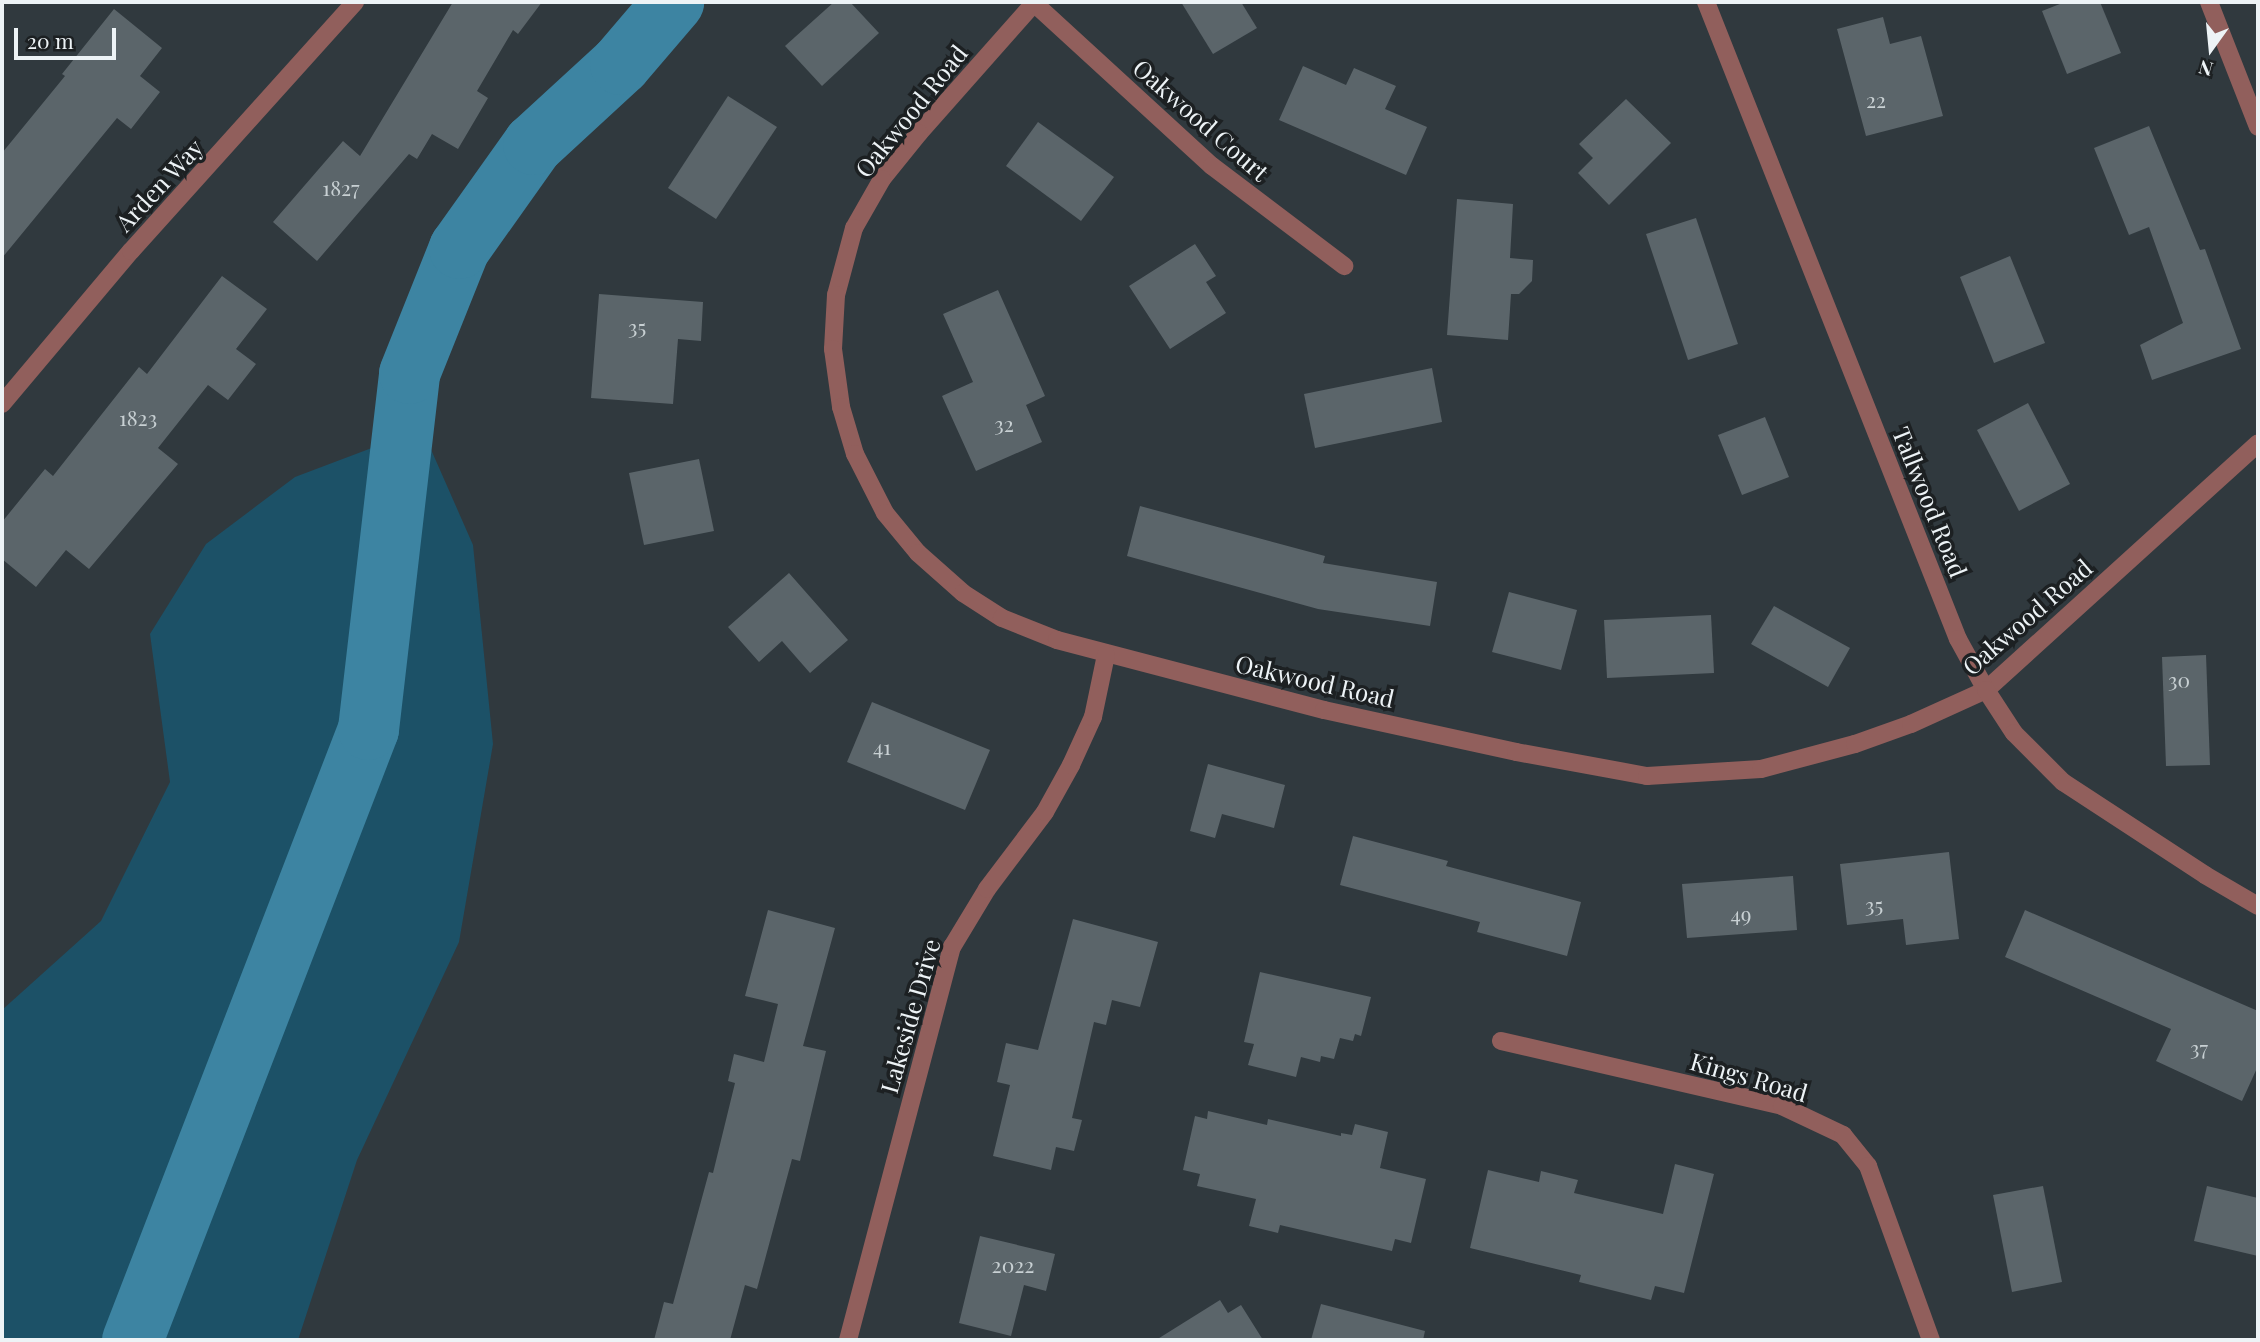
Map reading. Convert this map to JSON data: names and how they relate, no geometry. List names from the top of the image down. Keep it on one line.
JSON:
{"streets":{"street":["Oakwood Road","Oakwood Court","Arden Way","Tallwood Road","Lakeside Drive","Kings Road"]},"crossings":[["Oakwood Road","Oakwood Court"],["Oakwood Road","Tallwood Road"],["Oakwood Road","Lakeside Drive"]],"house_numbers":["22","1827","35","1823","32","30","41","35","49","37","2022"],"scale_bar":"20 m","north":"bottom"}
